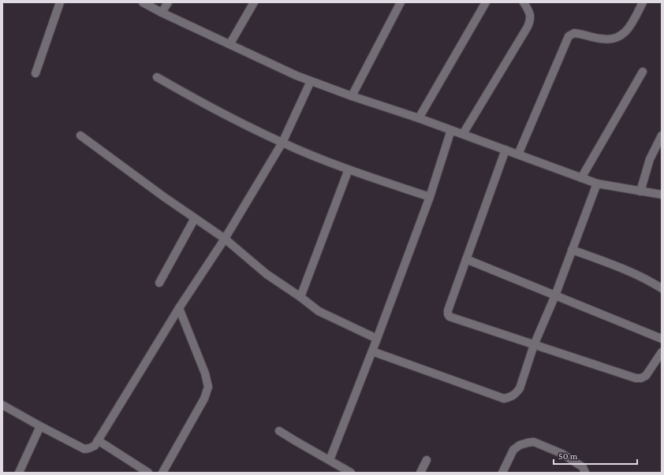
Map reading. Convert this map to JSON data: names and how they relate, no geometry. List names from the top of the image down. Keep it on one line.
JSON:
{"scale_bar":"50 m"}
